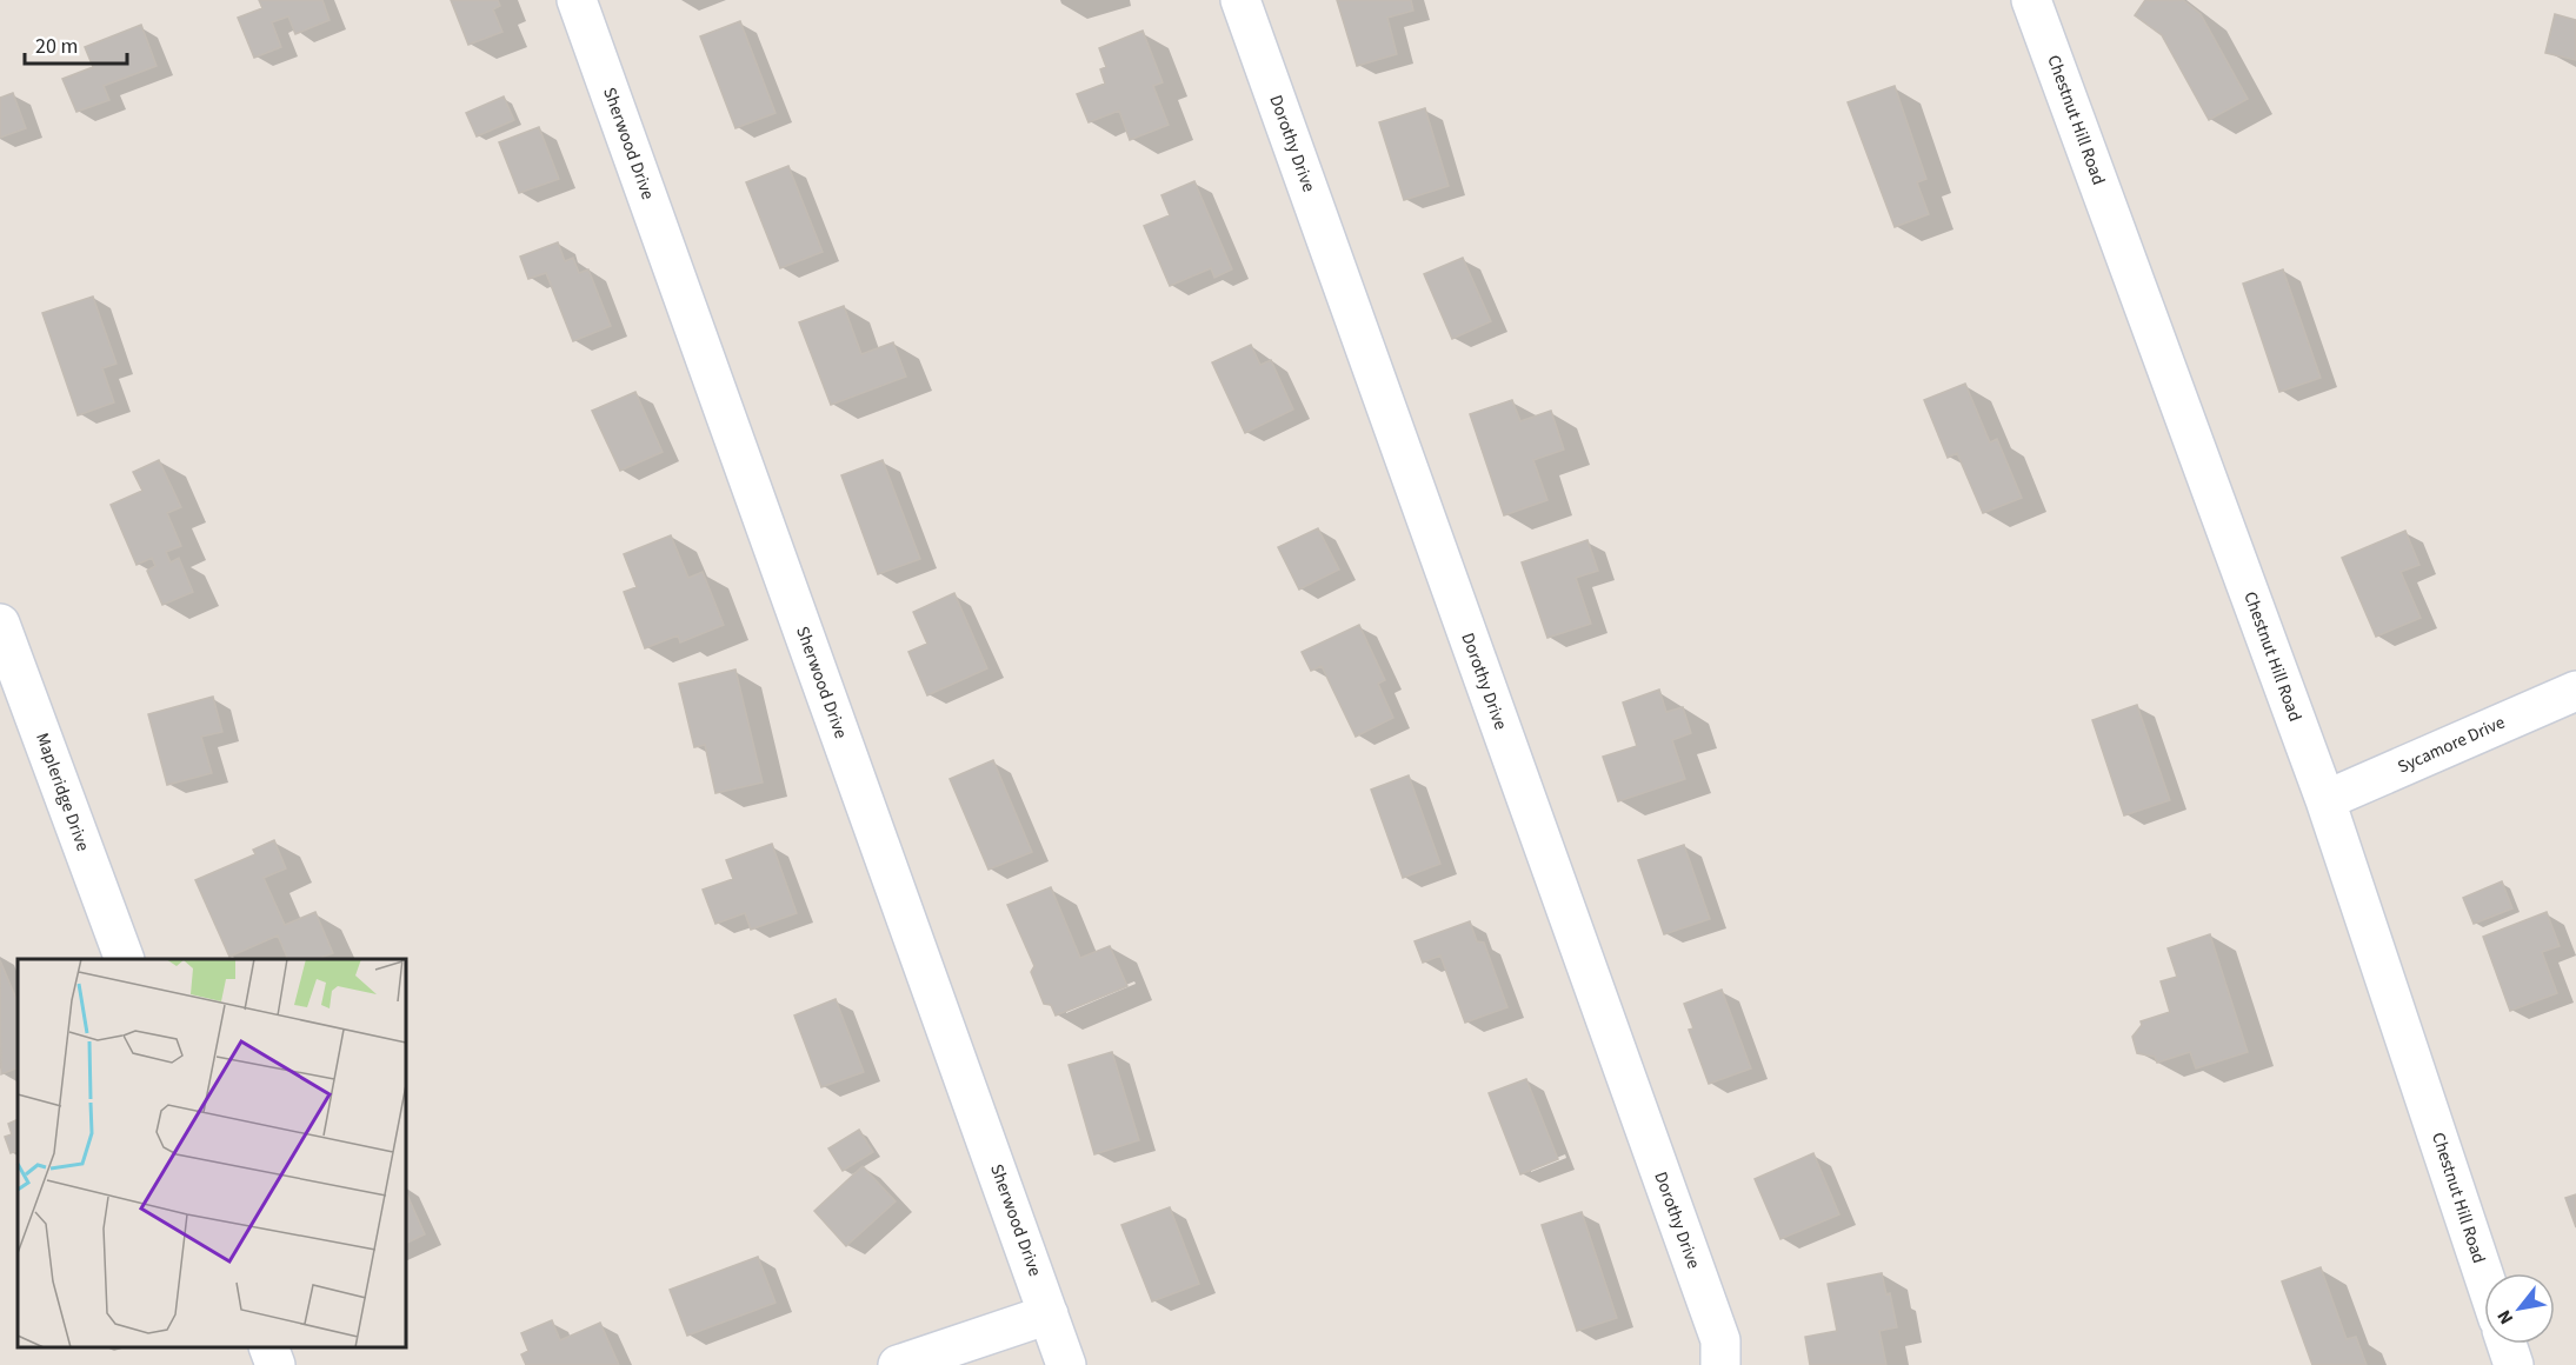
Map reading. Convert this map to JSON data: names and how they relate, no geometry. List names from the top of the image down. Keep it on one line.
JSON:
{"streets":{"street":["Chestnut Hill Road","Sherwood Drive","Dorothy Drive","Sycamore Drive","Mapleridge Drive"]},"crossings":[["Chestnut Hill Road","Sycamore Drive"]],"scale_bar":"20 m","north":"bottom left"}
